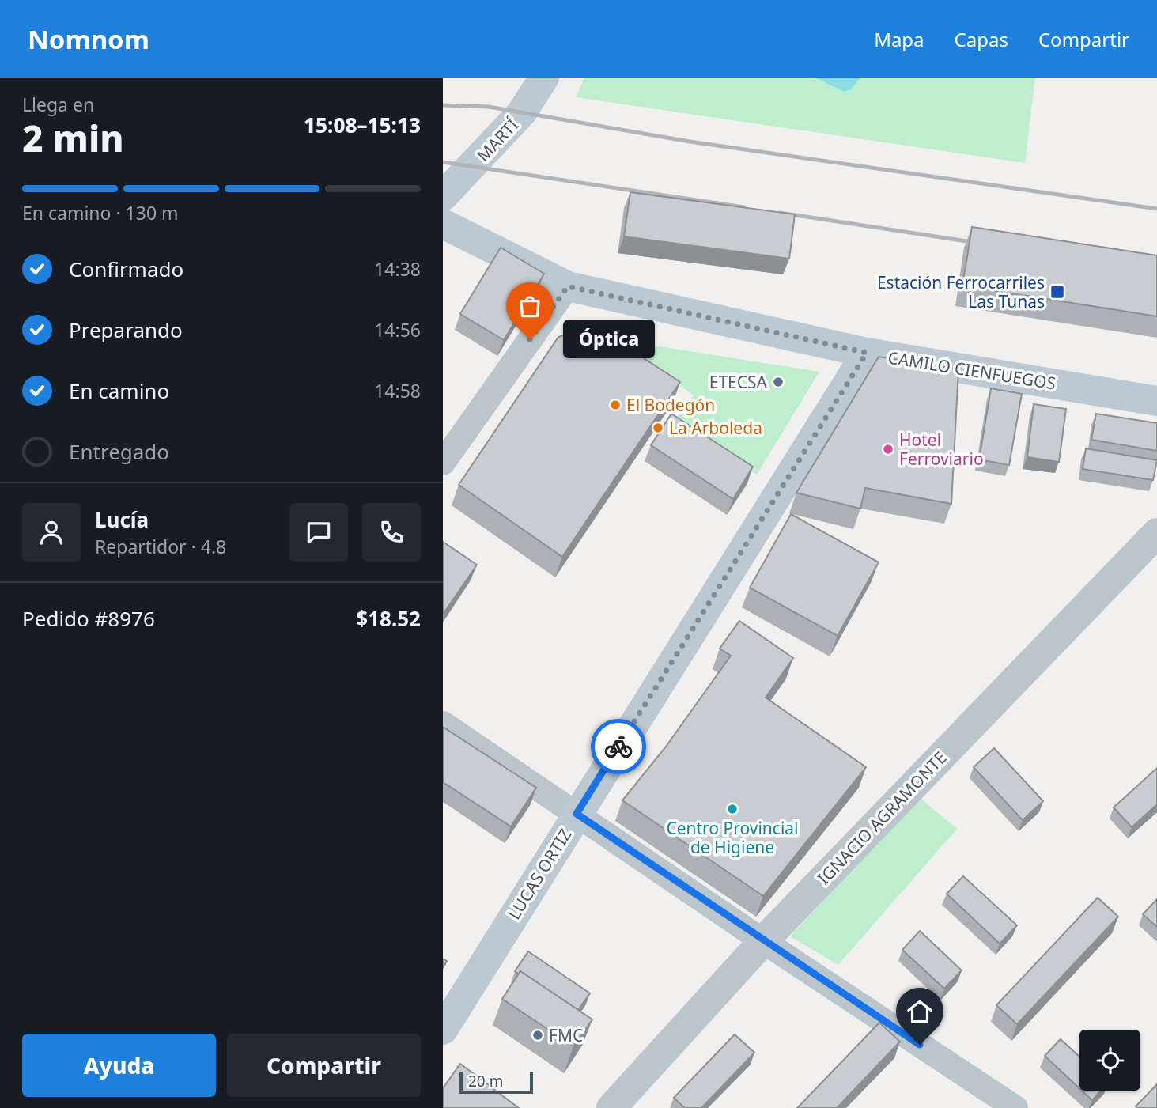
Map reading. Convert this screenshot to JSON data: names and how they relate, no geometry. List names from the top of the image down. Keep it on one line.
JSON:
{"streets":{"main road":["MARTÍ","CAMILO CIENFUEGOS","LUCAS ORTIZ"],"street":["IGNACIO AGRAMONTE"]},"crossings":[["CAMILO CIENFUEGOS","LUCAS ORTIZ"]],"places":{"transit":["Estación Ferrocarriles Las Tunas"],"other":["Óptica","ETECSA","El Bodegón","La Arboleda","Hotel Ferroviario","Centro Provincial de Higiene","FMC"]},"scale_bar":"20 m","page":{"header":"Nomnom","nav":["Mapa","Capas","Compartir"],"heading":["2 min","Llega en","15:08–15:13"],"panel":["Lucía","Repartidor · 4.8","Pedido #8976","$18.52"],"bar":"En camino · 130 m","list":[["Confirmado","14:38"],["Preparando","14:56"],["En camino","14:58"],"Entregado"],"bubble":"Óptica","buttons":["Ayuda","Compartir"],"scale":"20 m"}}
